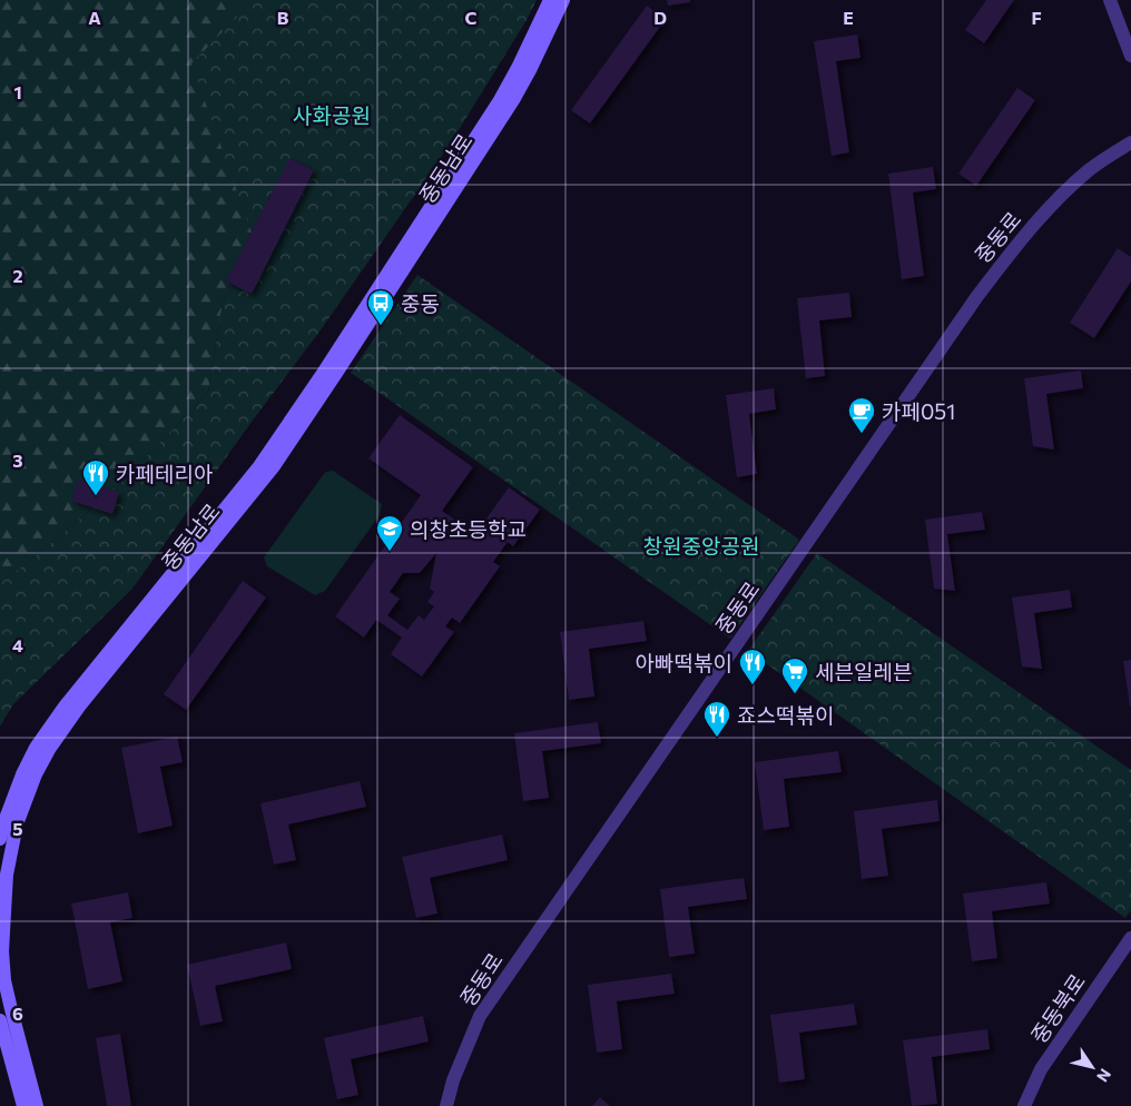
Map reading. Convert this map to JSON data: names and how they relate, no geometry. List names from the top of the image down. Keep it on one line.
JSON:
{"streets":{"street":["중동남로","중동로","중동북로"]},"parks":["사화공원","창원중앙공원"],"places":{"bus stop":["중동"],"cafe":["카페051"],"restaurant":["카페테리아","아빠떡볶이","죠스떡볶이"],"school or university":["의창초등학교"],"supermarket":["세븐일레븐"]},"north":"bottom right","grid":{"columns":["A","B","C","D","E","F"],"rows":["1","2","3","4","5","6"]}}
